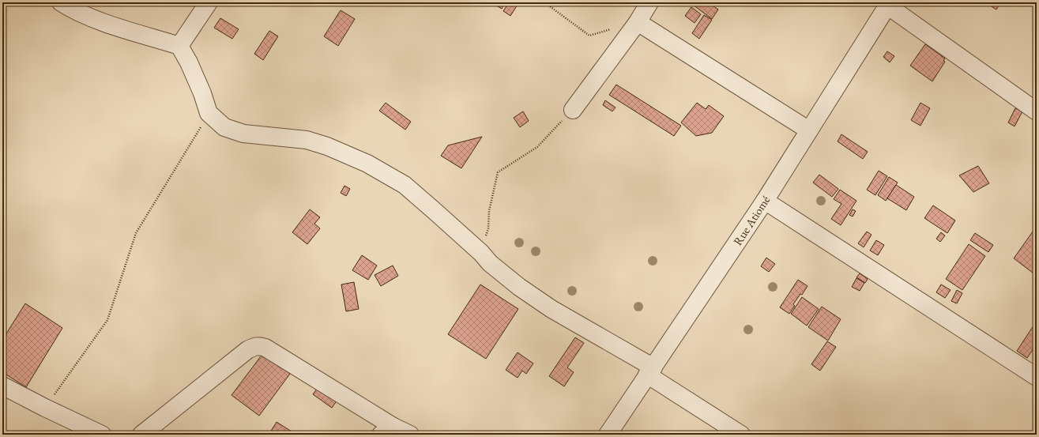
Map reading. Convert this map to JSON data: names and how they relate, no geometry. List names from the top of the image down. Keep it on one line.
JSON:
{"streets":{"street":["Rue Atiomé"]}}
